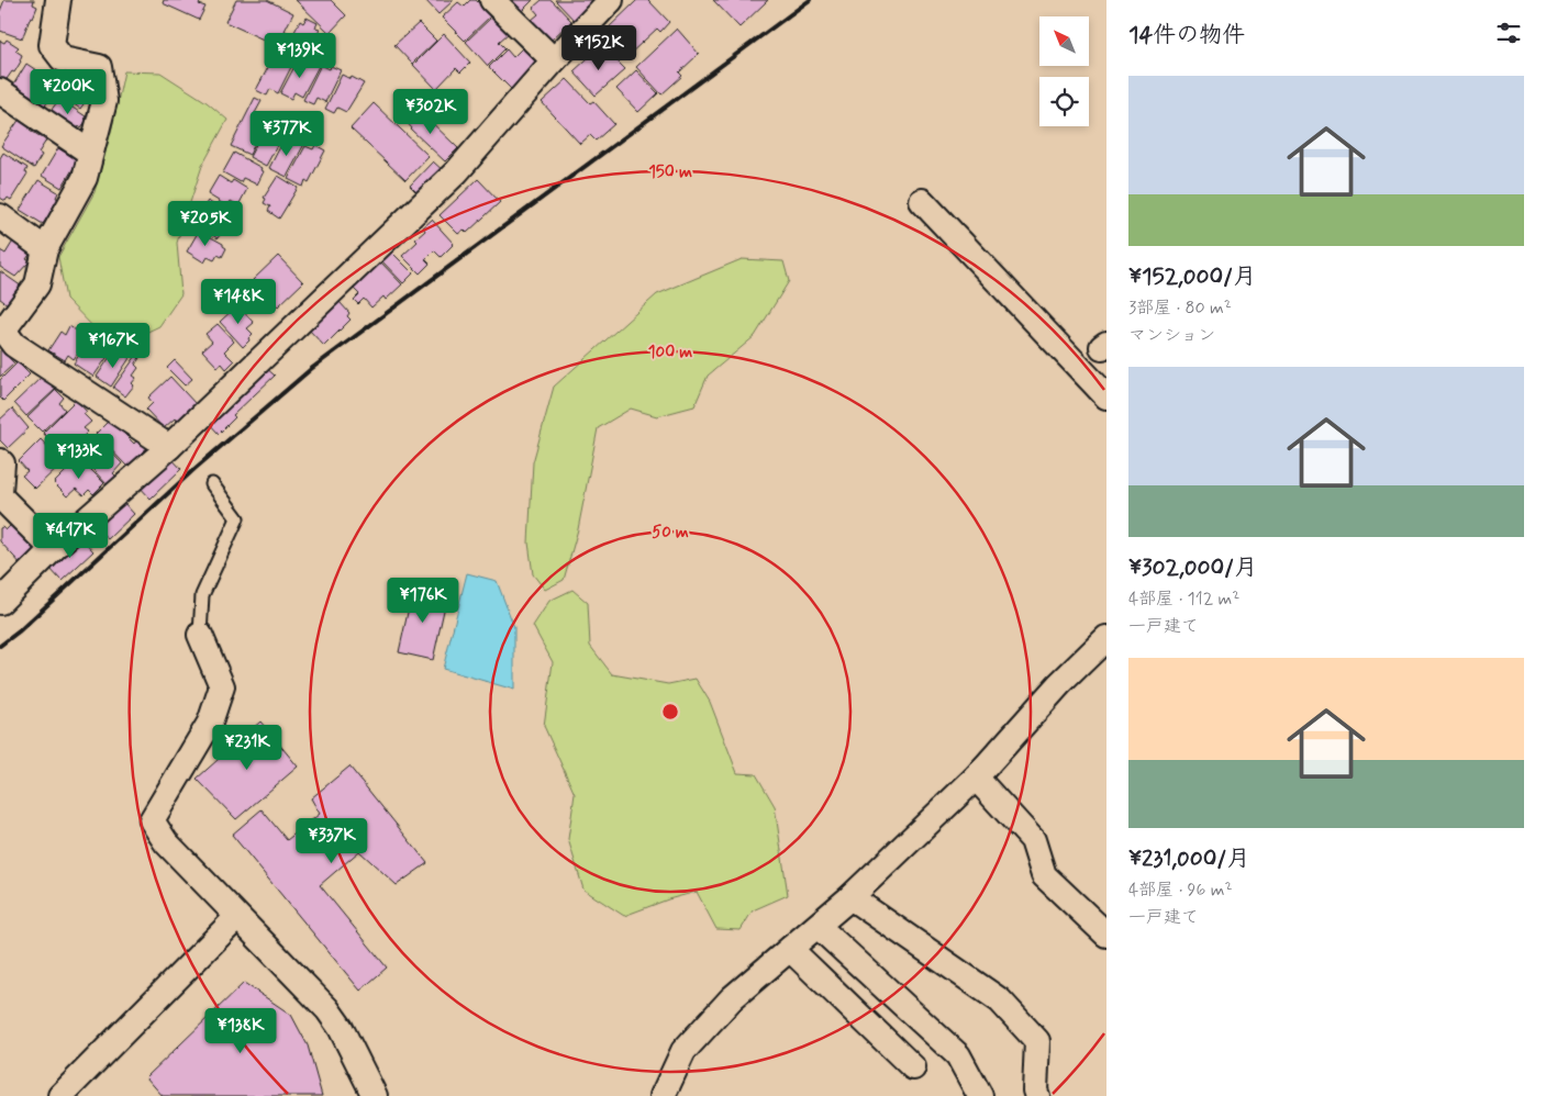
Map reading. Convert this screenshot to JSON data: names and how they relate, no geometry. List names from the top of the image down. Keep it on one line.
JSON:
{"north":"top left","page":{"heading":"14件の物件","price":["¥152K","¥139K","¥200K","¥302K","¥377K","¥205K","¥148K","¥167K","¥133K","¥417K","¥176K","¥231K","¥337K","¥138K"],"list":[{"name":"¥152,000/月","note":"3部屋 · 80 m² · マンション"},{"name":"¥302,000/月","note":"4部屋 · 112 m² · 一戸建て"},{"name":"¥231,000/月","note":"4部屋 · 96 m² · 一戸建て"}]},"rings":["150 m","100 m","50 m"]}
